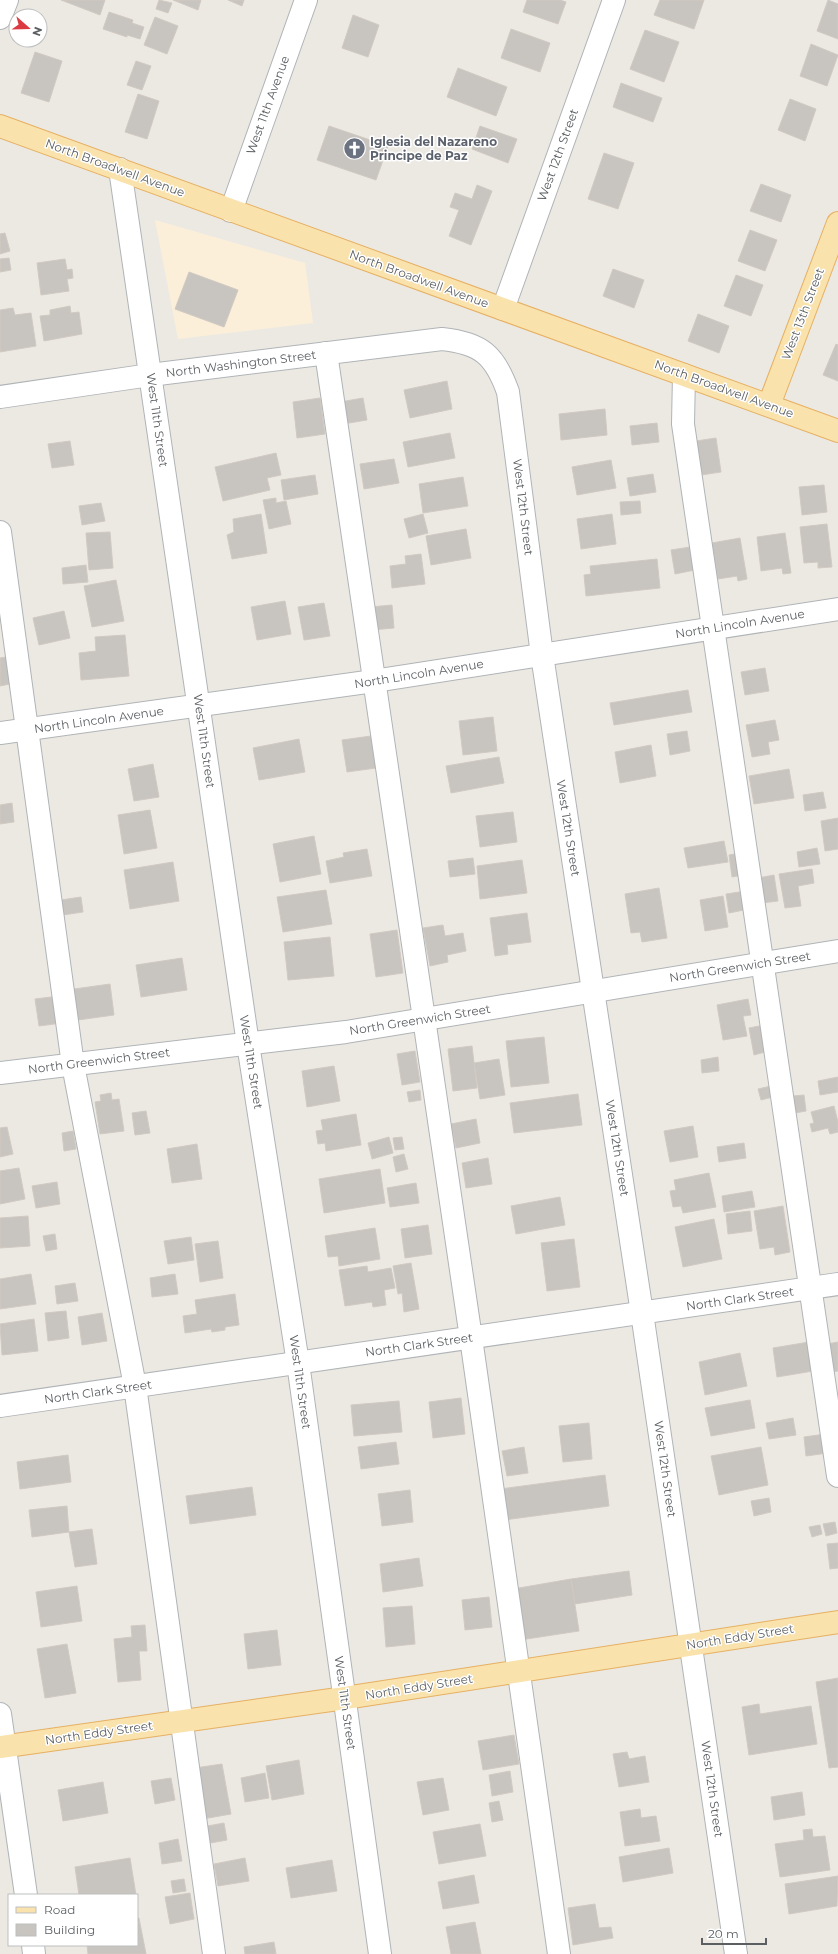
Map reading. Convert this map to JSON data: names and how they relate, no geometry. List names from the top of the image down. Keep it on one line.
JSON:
{"streets":{"main road":["North Broadwell Avenue","West 13th Street","North Eddy Street"],"street":["West 11th Avenue","West 12th Street","North Washington Street","West 11th Street","North Lincoln Avenue","North Greenwich Street","North Clark Street"]},"crossings":[["West 11th Avenue","North Broadwell Avenue"],["West 12th Street","North Broadwell Avenue"],["West 12th Street","North Washington Street"],["West 12th Street","North Lincoln Avenue"],["West 12th Street","North Greenwich Street"],["West 12th Street","North Clark Street"],["West 12th Street","North Eddy Street"],["North Broadwell Avenue","West 13th Street"],["North Broadwell Avenue","West 11th Street"],["North Washington Street","West 11th Street"],["West 11th Street","North Lincoln Avenue"],["West 11th Street","North Greenwich Street"],["West 11th Street","North Clark Street"],["West 11th Street","North Eddy Street"]],"places":{"church":["Iglesia del Nazareno Principe de Paz"]},"legend":["Road","Building"],"scale_bar":"20 m","north":"right"}
